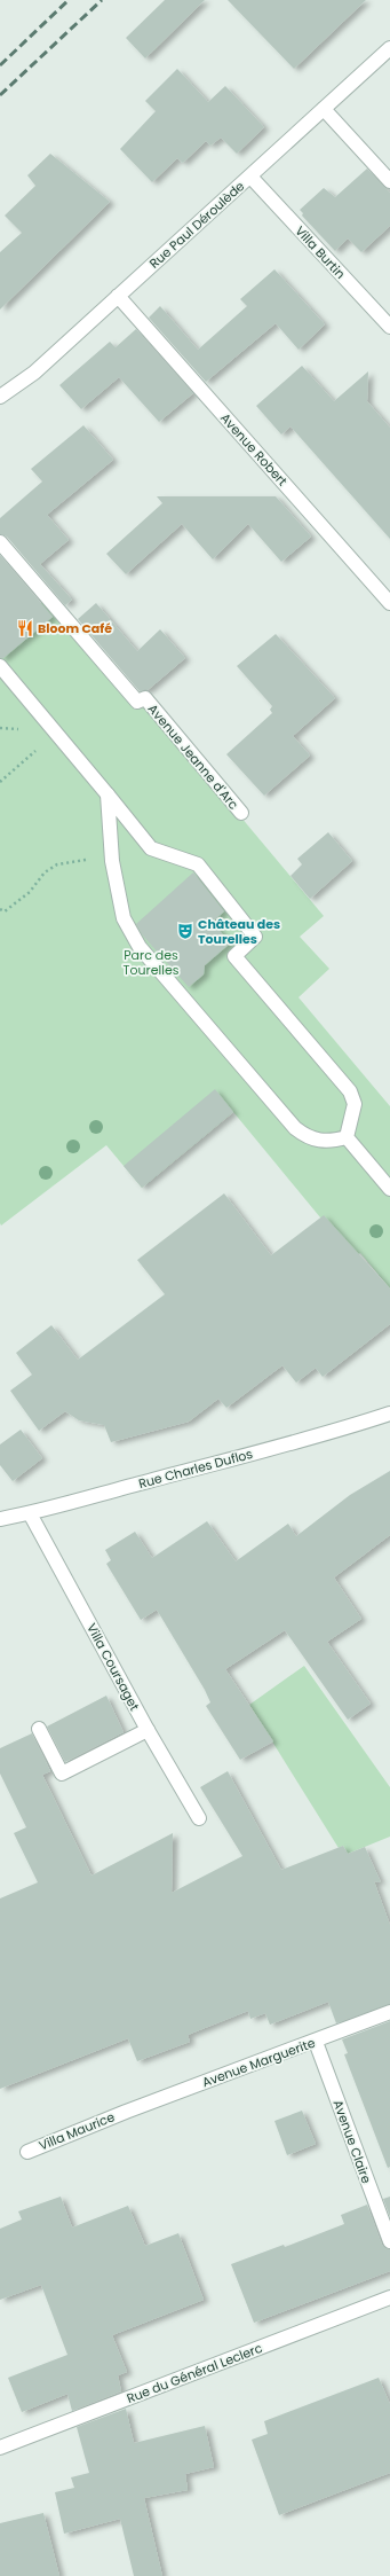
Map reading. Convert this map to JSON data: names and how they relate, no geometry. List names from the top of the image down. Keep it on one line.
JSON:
{"streets":{"street":["Rue Paul Déroulède","Villa Burtin","Avenue Robert","Avenue Jeanne d'Arc","Rue Charles Duflos","Villa Coursaget","Avenue Marguerite","Villa Maurice","Avenue Claire","Rue du Général Leclerc"]},"crossings":[["Rue Paul Déroulède","Villa Burtin"],["Rue Paul Déroulède","Avenue Robert"],["Rue Charles Duflos","Villa Coursaget"],["Avenue Marguerite","Villa Maurice"],["Avenue Marguerite","Avenue Claire"]],"parks":["Parc des Tourelles"],"places":{"restaurant":["Bloom Café"],"theatre":["Château des Tourelles"]}}
